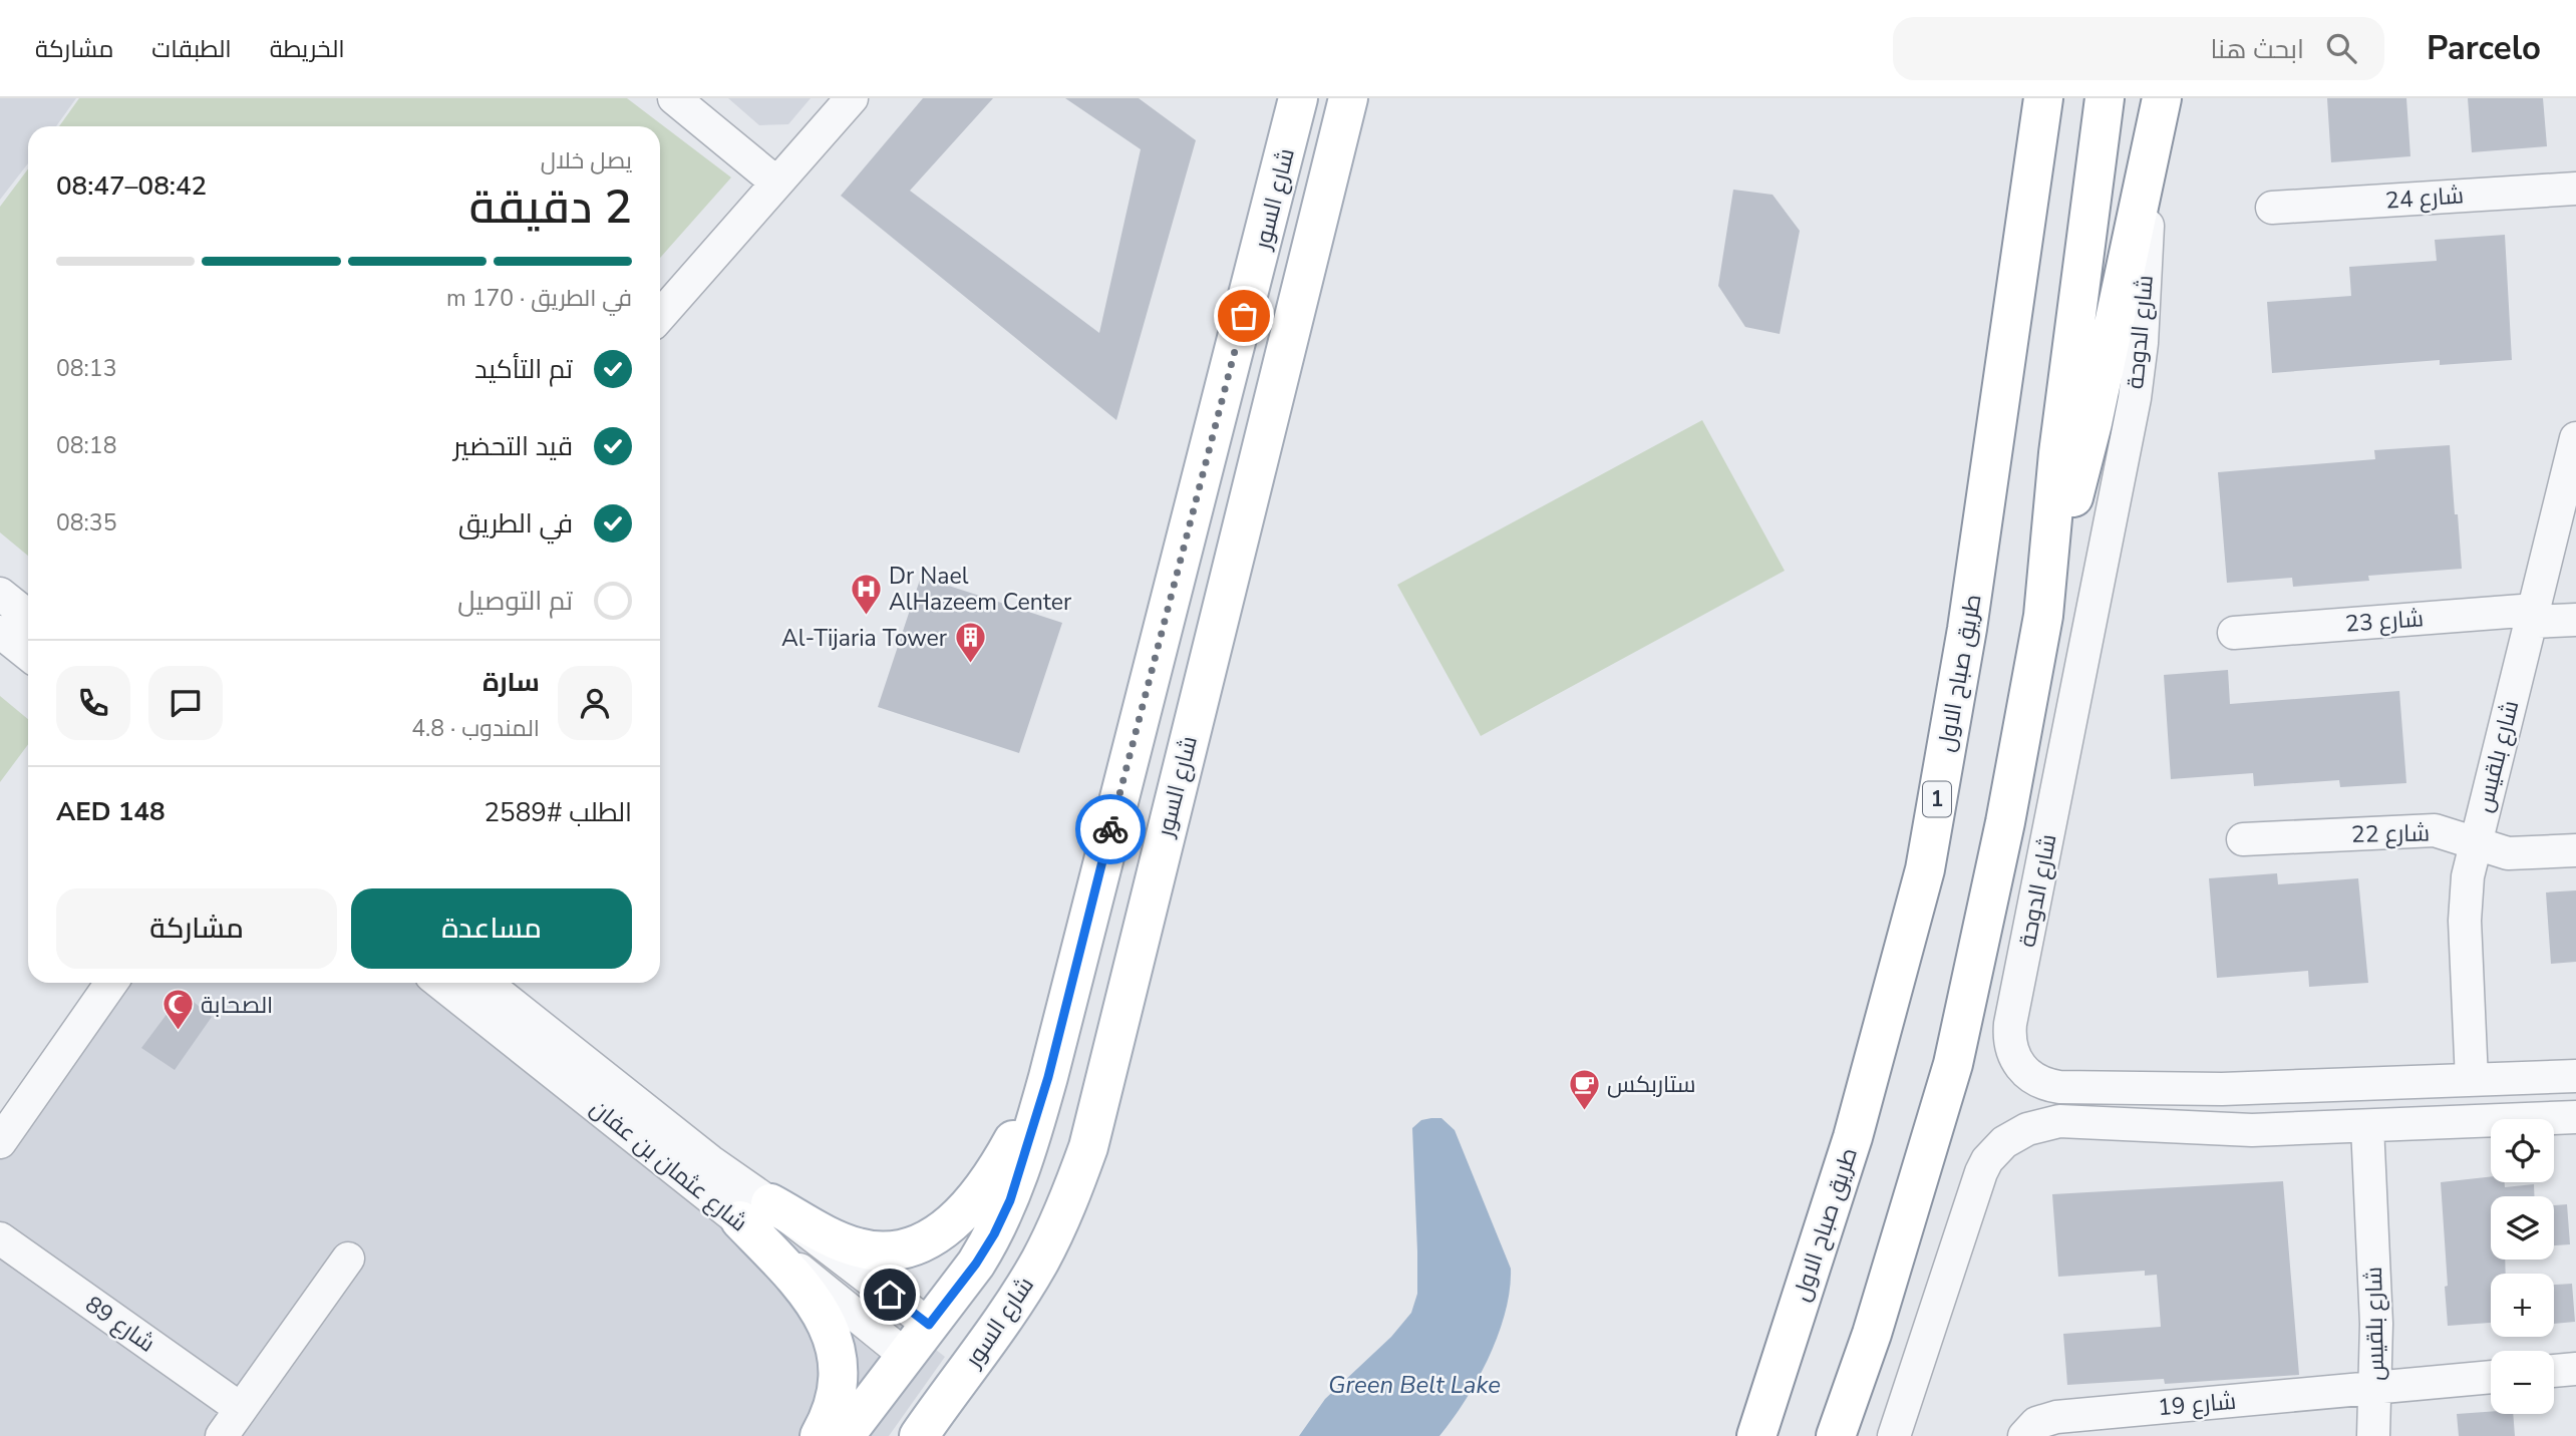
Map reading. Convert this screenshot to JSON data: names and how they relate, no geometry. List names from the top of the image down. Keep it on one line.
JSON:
{"streets":{"main road":["شارع السور","طريق صباح الاول","1"],"street":["شارع 24","شارع الدوحة","شارع 23","شارع بلقيس","شارع 22","شارع عثمان بن عفان","شارع 89","شارع 19"]},"crossings":[["شارع السور","شارع عثمان بن عفان"],["شارع الدوحة","شارع بلقيس"],["شارع 23","شارع بلقيس"],["شارع بلقيس","شارع 22"],["شارع بلقيس","شارع 19"]],"water":["Green Belt Lake"],"places":{"hospital":["Dr Nael AlHazeem Center"],"building":["Al-Tijaria Tower"],"mosque":["الصحابة"],"cafe":["ستاربكس"]},"page":{"header":"Parcelo","search":"ابحث هنا","nav":["الخريطة","الطبقات","مشاركة"],"heading":["2 دقيقة","يصل خلال","08:42–08:47"],"panel":["سارة","المندوب · 4.8","الطلب #2589","AED 148"],"bar":"في الطريق · 170 m","list":[["تم التأكيد","08:13"],["قيد التحضير","08:18"],["في الطريق","08:35"],"تم التوصيل"],"buttons":["مساعدة","مشاركة"],"map_buttons":["+","−"]}}
